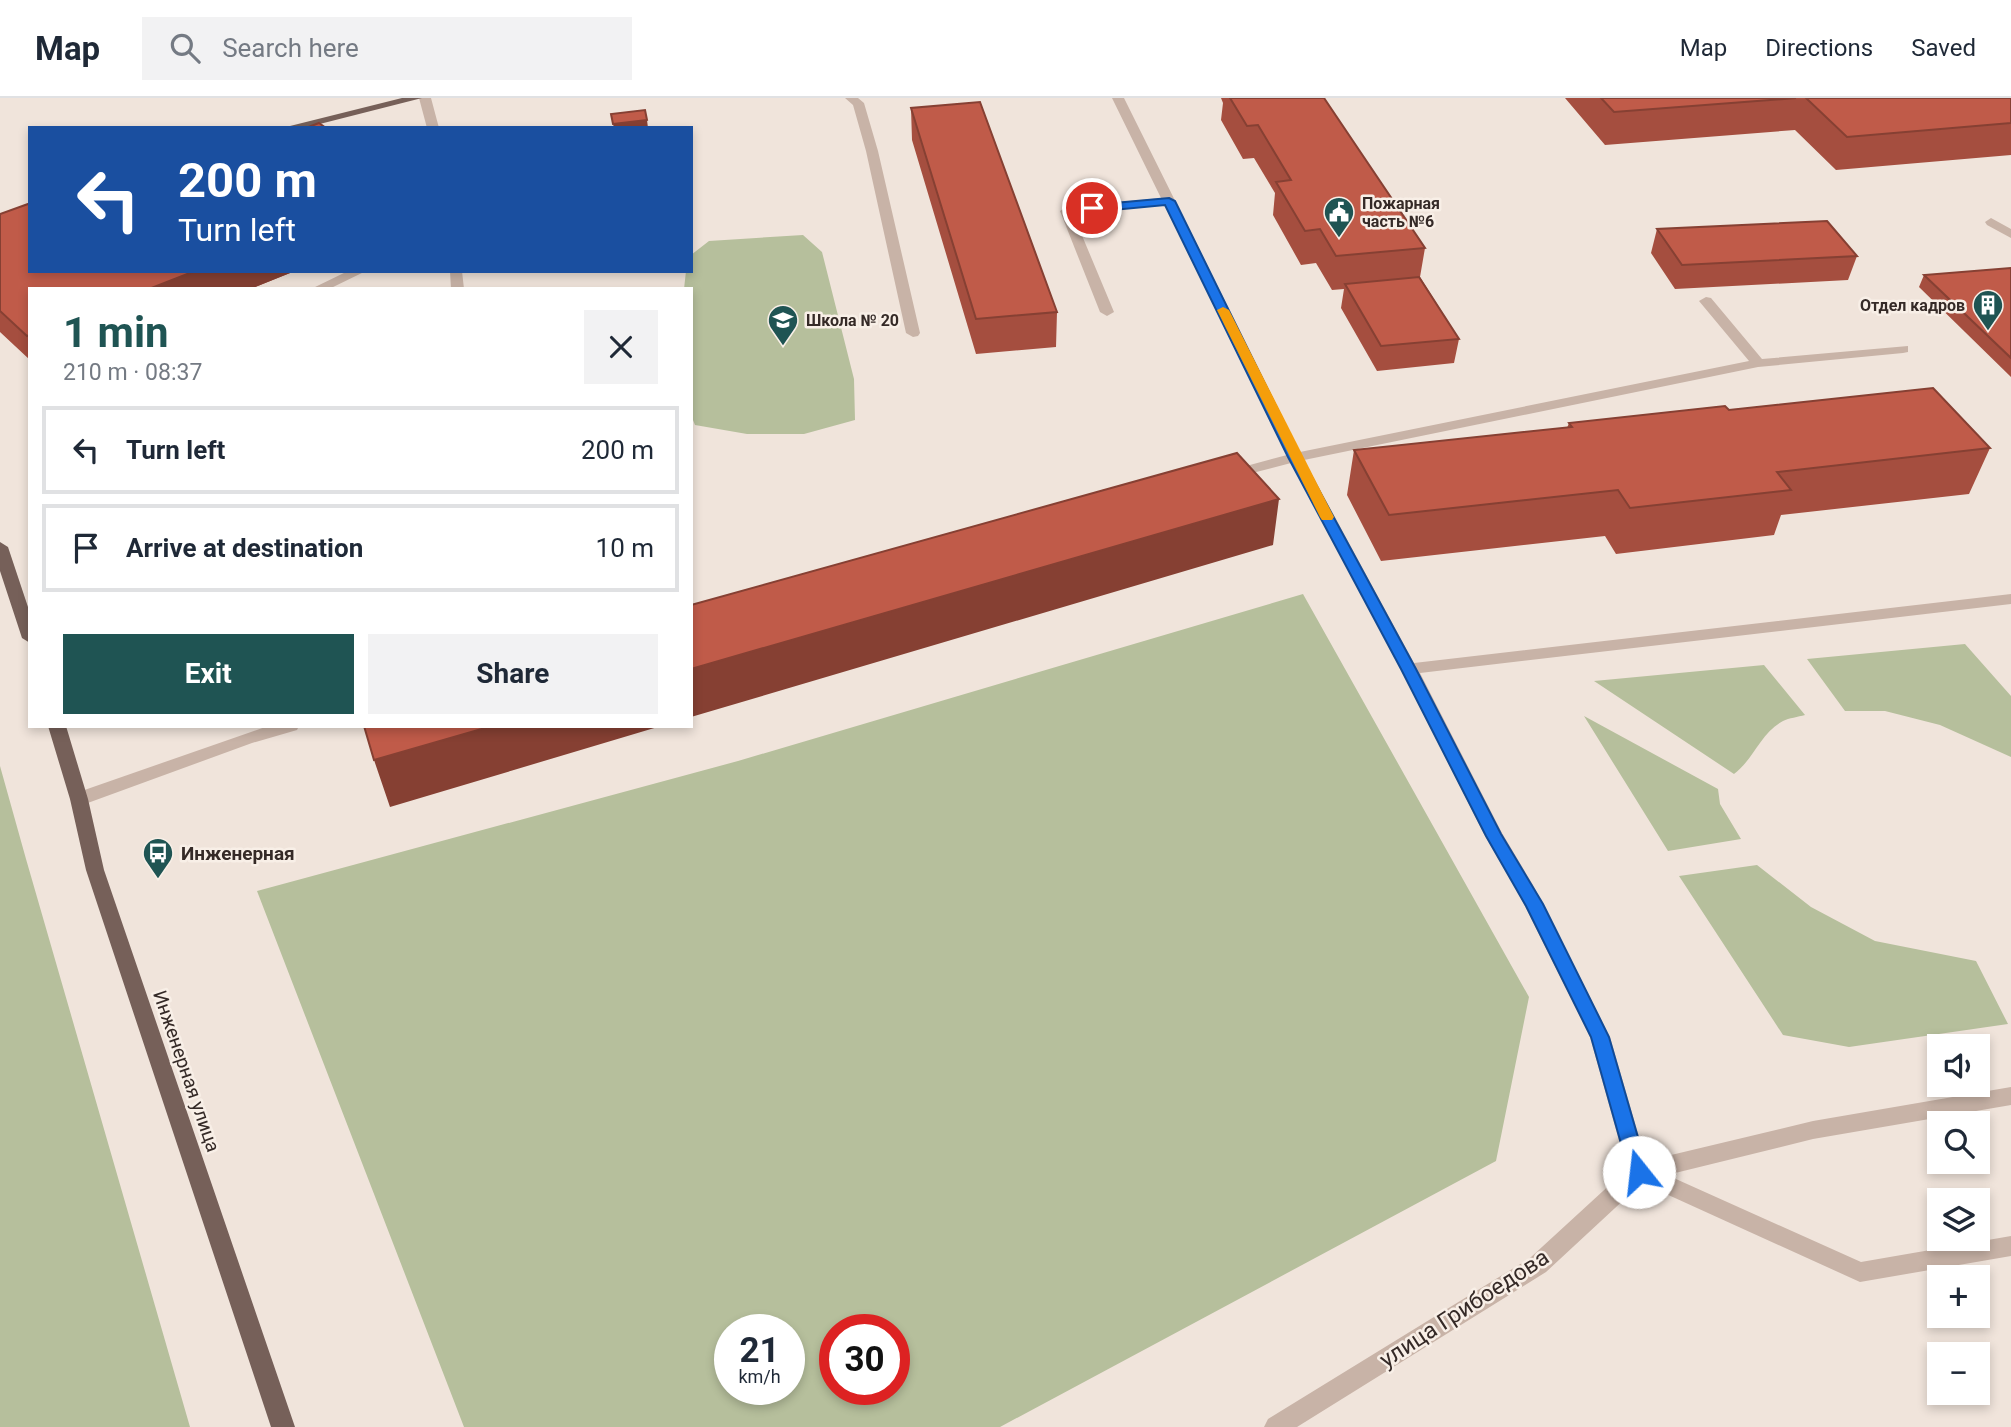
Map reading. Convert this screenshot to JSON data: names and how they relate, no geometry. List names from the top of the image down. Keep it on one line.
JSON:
{"streets":{"main road":["Инженерная улица"],"street":["улица Грибоедова"]},"places":{"public building":["Пожарная часть №6"],"building":["Отдел кадров"],"school or university":["Школа № 20"],"bus stop":["Инженерная"]},"page":{"header":"Map","search":"Search here","nav":["Map","Directions","Saved"],"turn":["200 m","Turn left"],"heading":["1 min","210 m · 08:37"],"list":[{"name":"Turn left","value":"200 m"},{"name":"Arrive at destination","value":"10 m"}],"buttons":["Exit","Share"],"map_buttons":["+","−"],"speed":"21 km/h","limit":"30"}}
